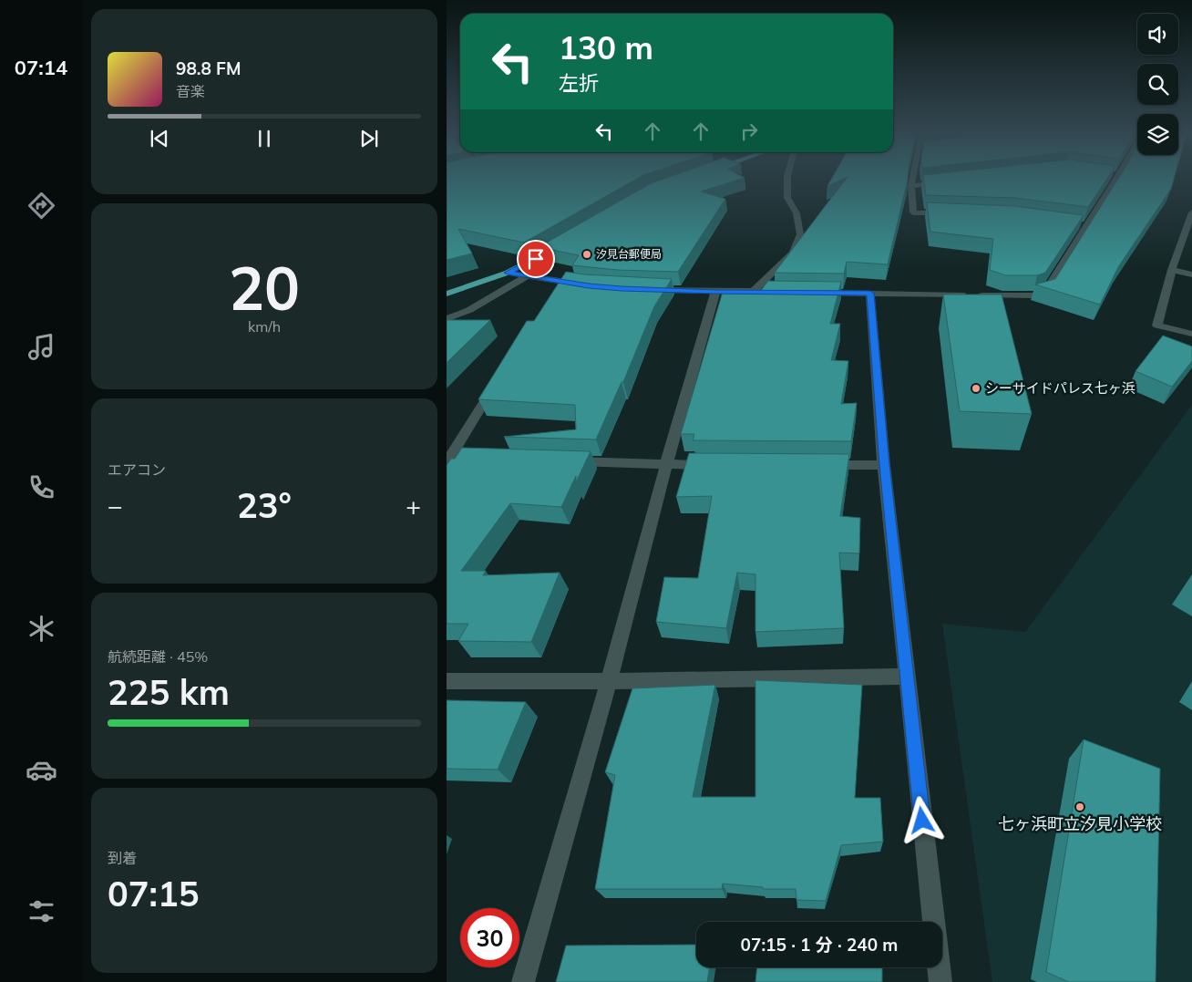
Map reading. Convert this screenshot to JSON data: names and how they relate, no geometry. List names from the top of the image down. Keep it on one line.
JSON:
{"places":["汐見台郵便局","シーサイドパレス七ヶ浜","七ヶ浜町立汐見小学校"],"page":{"tabs":"07:14","turn":["130 m","左折"],"song":["98.8 FM","音楽"],"tile":[["20","km/h"],"エアコン",["航続距離 · 45%","225 km"],["到着","07:15"]],"heat":["−","23°","+"],"limit":"30","trip":"07:15 · 1 分 · 240 m"}}
